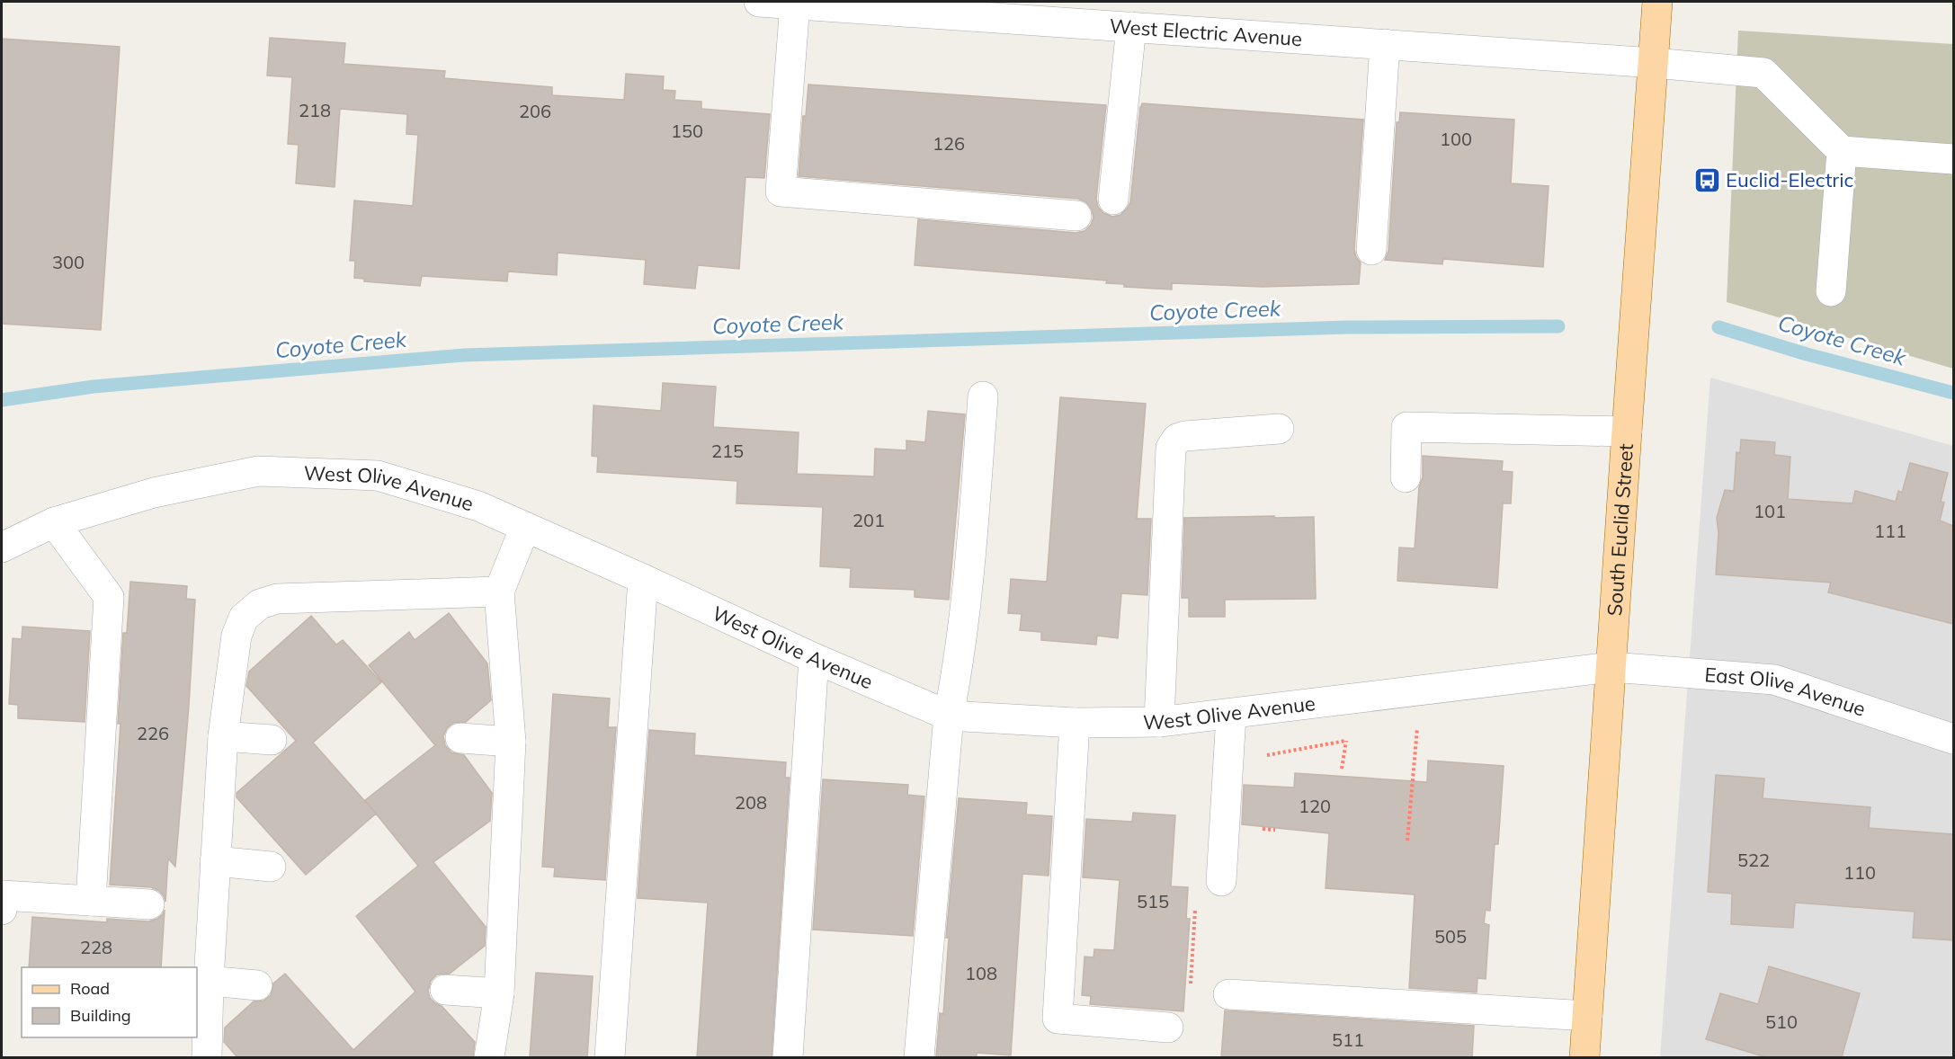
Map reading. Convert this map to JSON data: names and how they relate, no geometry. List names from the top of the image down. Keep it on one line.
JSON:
{"streets":{"main road":["South Euclid Street"],"street":["West Electric Avenue","West Olive Avenue","East Olive Avenue"]},"crossings":[["West Electric Avenue","South Euclid Street"],["West Olive Avenue","South Euclid Street"],["West Olive Avenue","East Olive Avenue"],["South Euclid Street","East Olive Avenue"]],"water":["Coyote Creek"],"places":{"bus stop":["Euclid-Electric"]},"house_numbers":["218","206","150","100","126","300","215","101","201","111","226","208","120","522","110","515","505","228","108","510","511"],"legend":["Road","Building"]}
